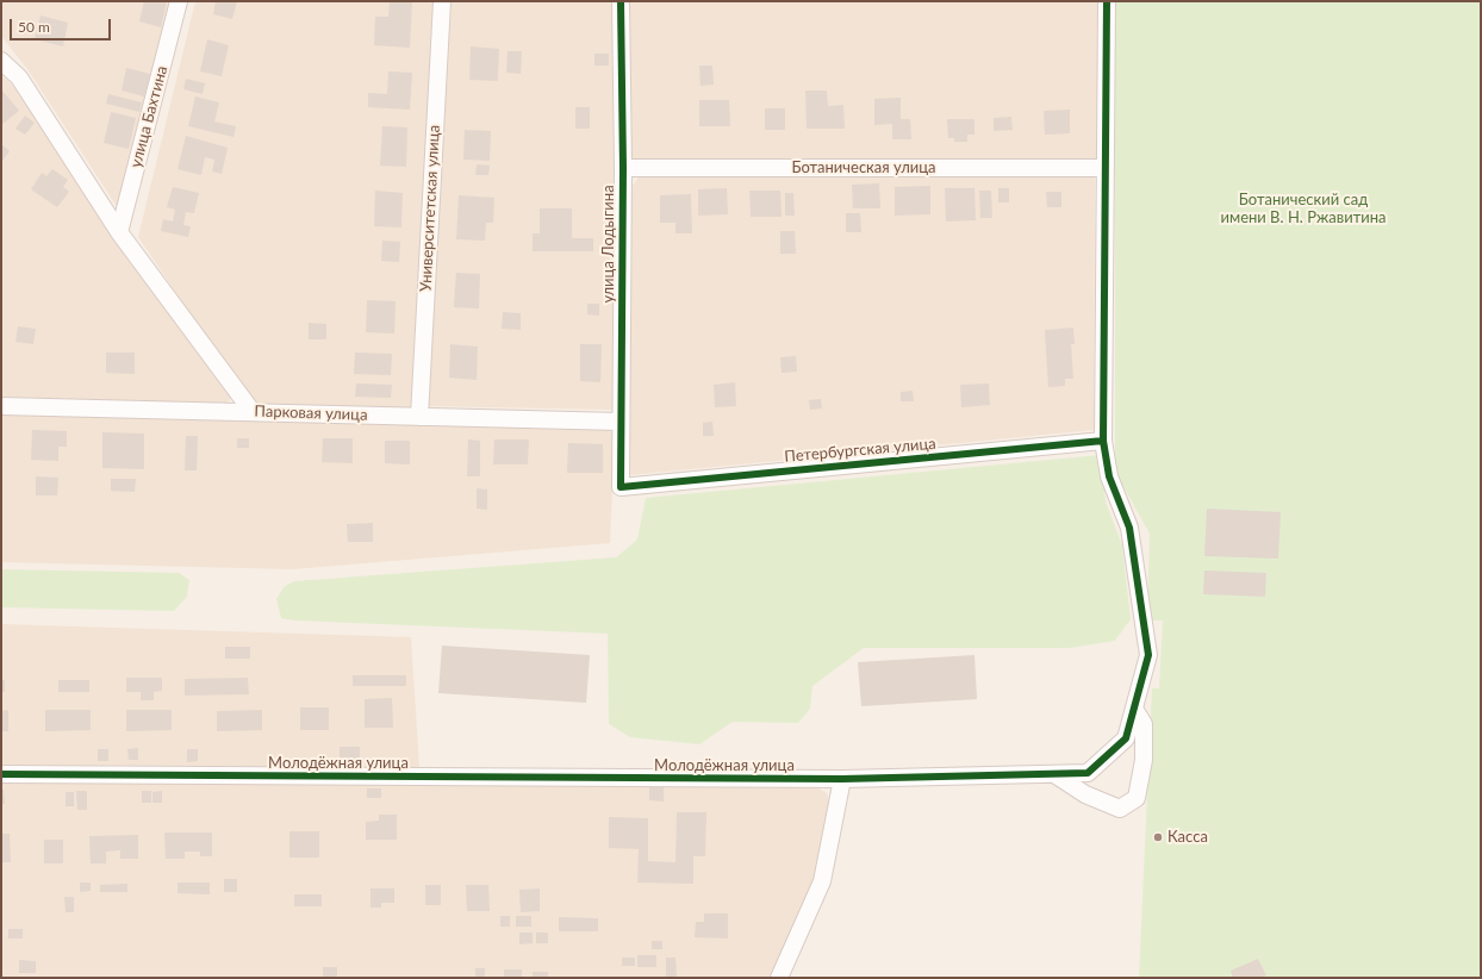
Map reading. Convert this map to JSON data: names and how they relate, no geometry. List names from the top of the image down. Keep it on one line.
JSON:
{"streets":{"street":["улица Бахтина","Ботаническая улица","Университетская улица","улица Лодыгина","Парковая улица","Петербургская улица","Молодёжная улица"]},"crossings":[["Ботаническая улица","улица Лодыгина"],["Ботаническая улица","Молодёжная улица"],["Университетская улица","Парковая улица"],["улица Лодыгина","Парковая улица"],["улица Лодыгина","Петербургская улица"],["Петербургская улица","Молодёжная улица"]],"parks":["Ботанический сад имени В. Н. Ржавитина"],"places":["Касса"],"scale_bar":"50 m"}
